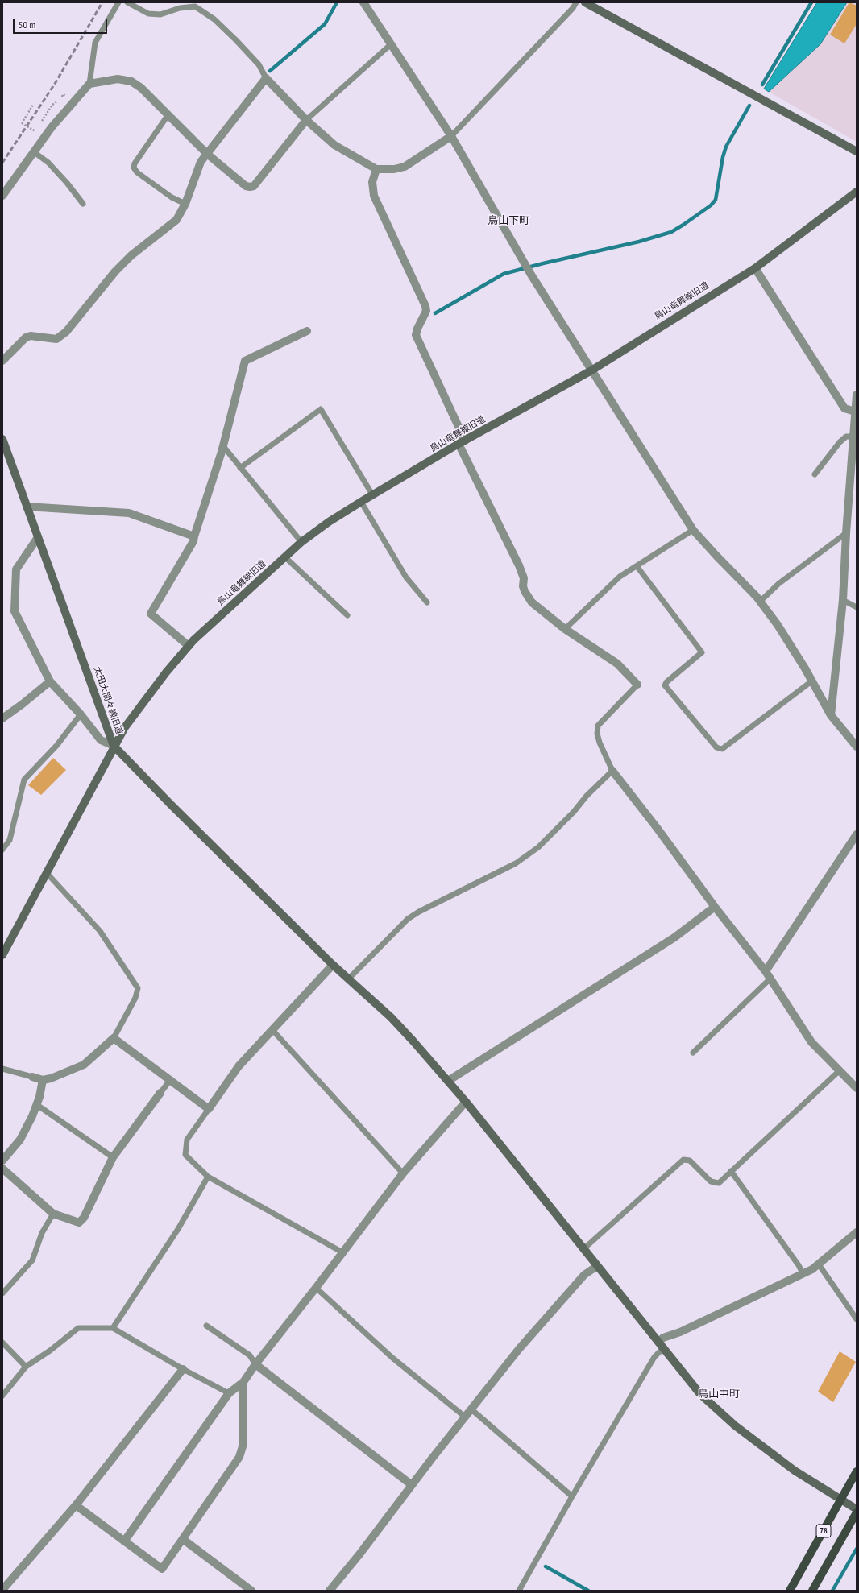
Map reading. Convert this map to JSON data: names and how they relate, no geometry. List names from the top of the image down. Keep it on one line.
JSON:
{"streets":{"main road":["78"],"street":["鳥山竜舞線旧道","太田大間々線旧道"]},"crossings":[["鳥山竜舞線旧道","太田大間々線旧道"]],"districts":["鳥山下町","鳥山中町"],"scale_bar":"50 m"}
